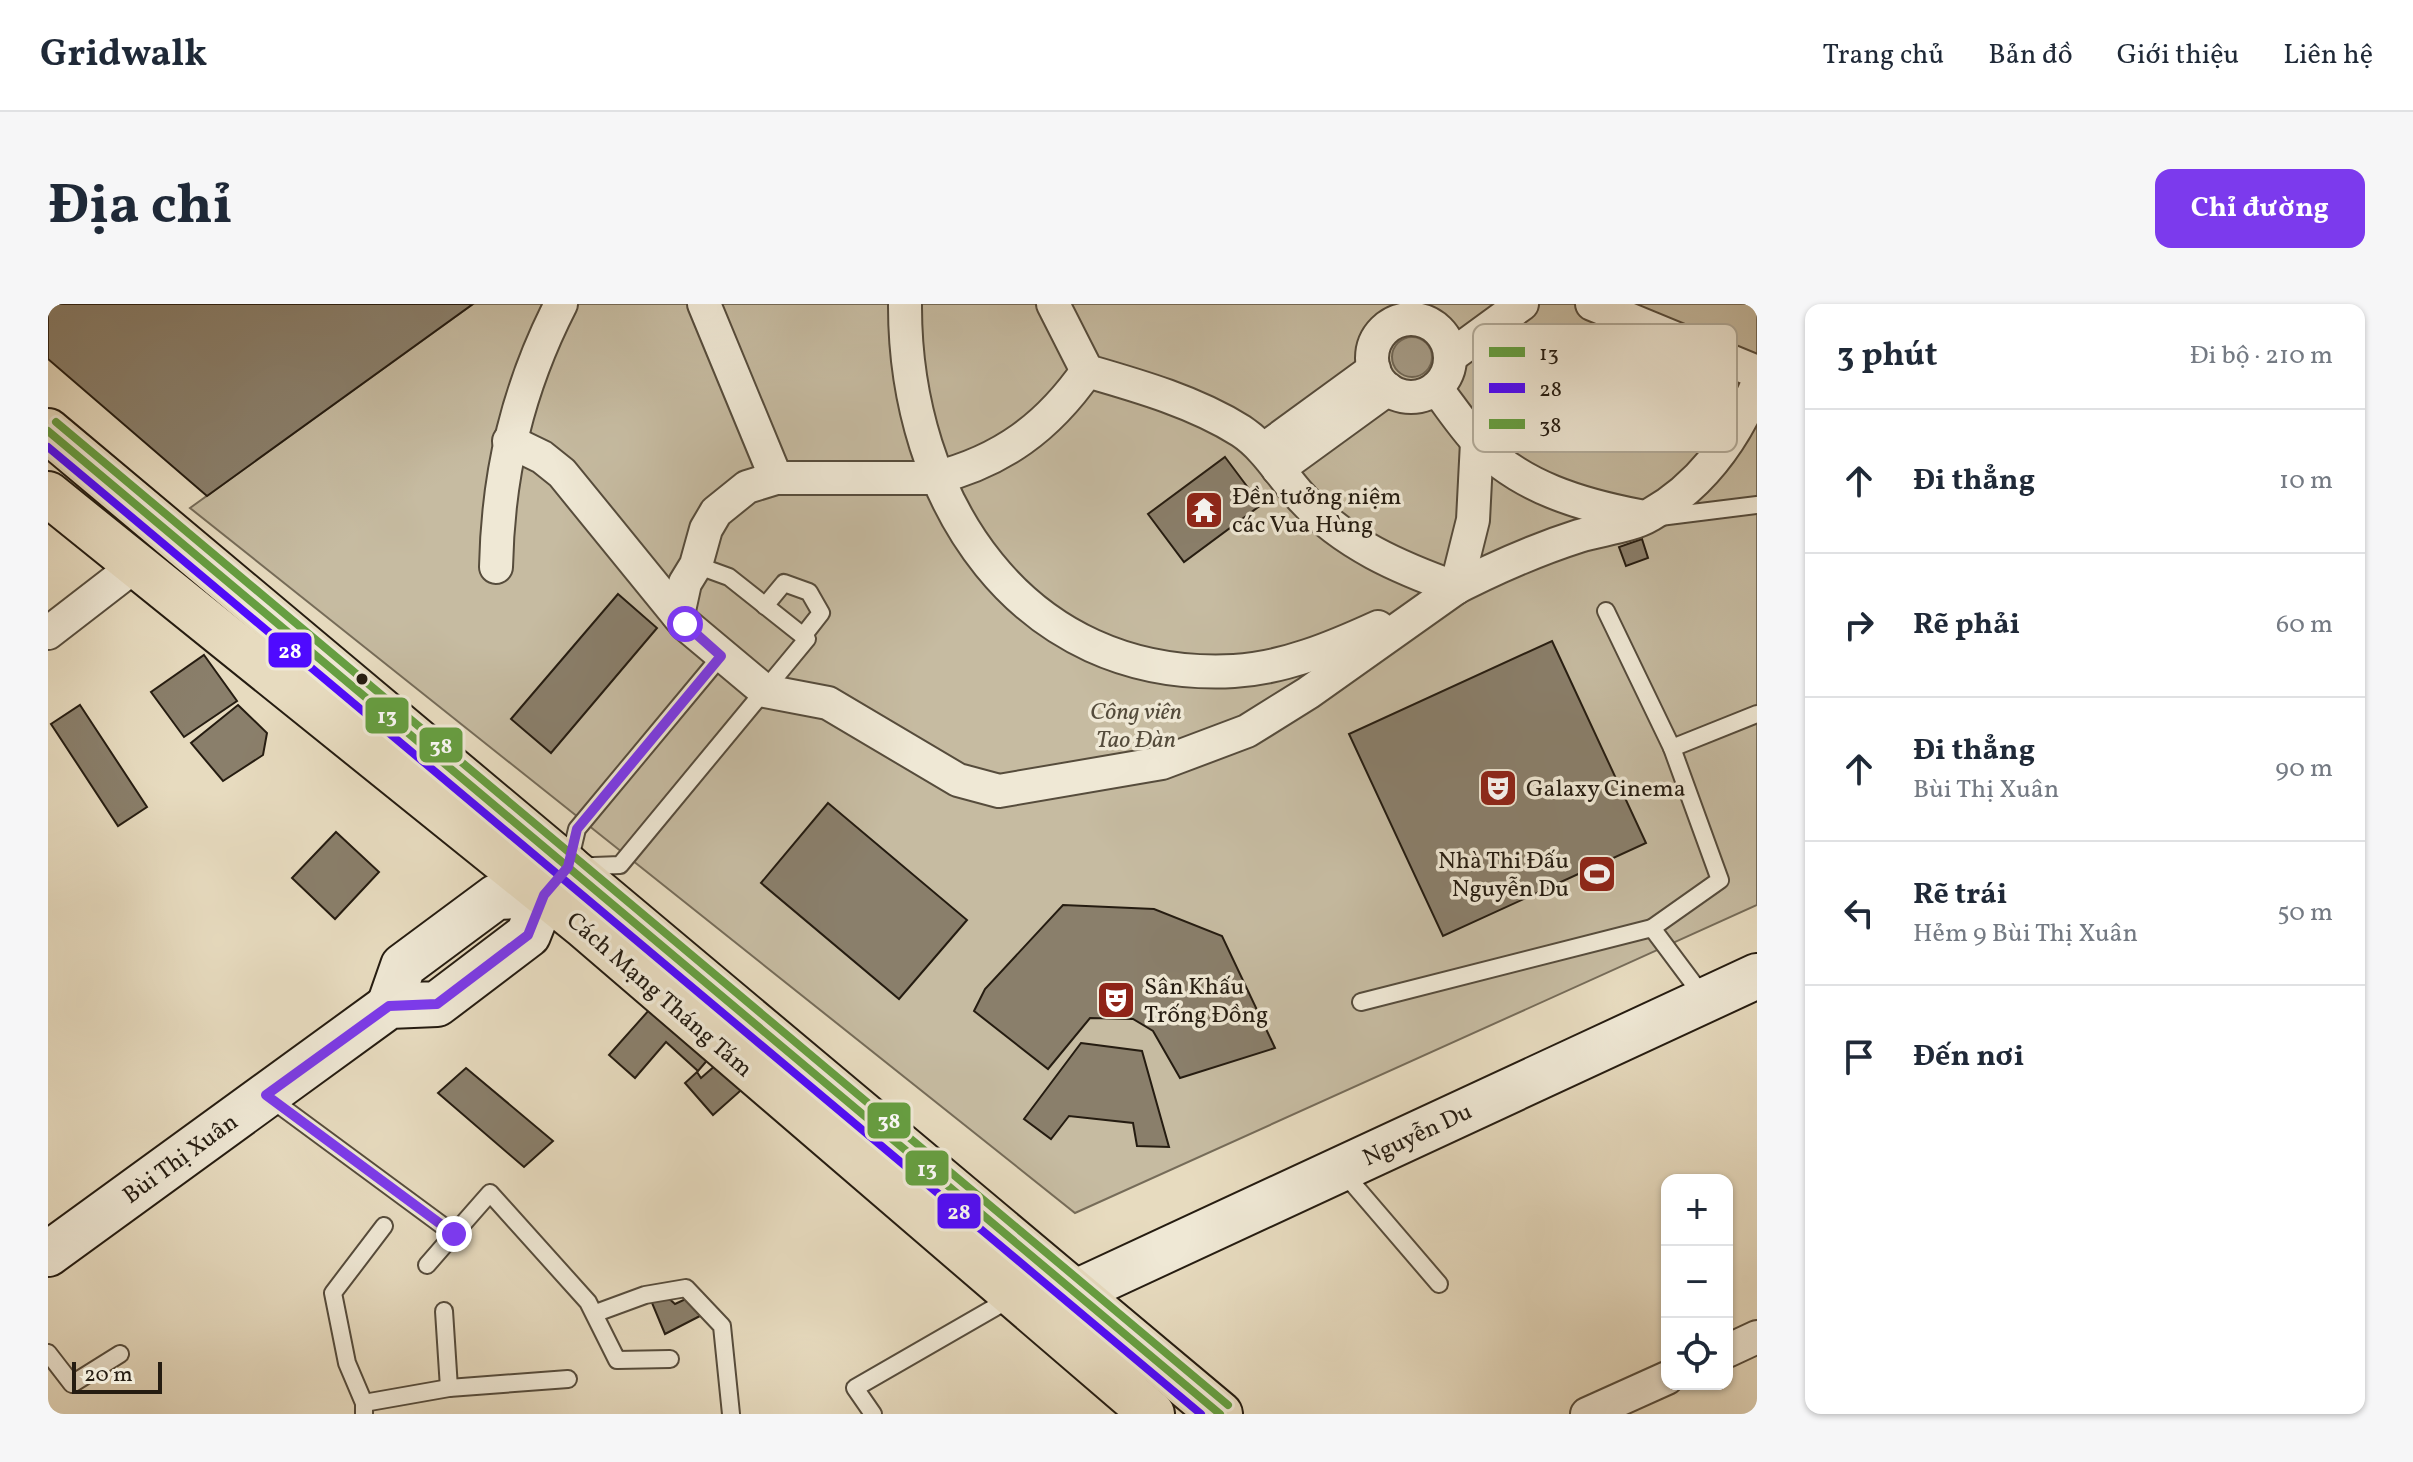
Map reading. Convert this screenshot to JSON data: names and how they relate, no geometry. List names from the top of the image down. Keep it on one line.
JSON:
{"streets":{"main road":["Cách Mạng Tháng Tám"],"street":["Nguyễn Du","Bùi Thị Xuân"]},"crossings":[["Cách Mạng Tháng Tám","Nguyễn Du"],["Cách Mạng Tháng Tám","Bùi Thị Xuân"]],"parks":["Công viên Tao Đàn"],"places":{"temple":["Đền tưởng niệm các Vua Hùng"],"theatre":["Galaxy Cinema","Sân Khấu Trống Đồng"],"sports":["Nhà Thi Đấu Nguyễn Du"]},"lines":["transit line 38","transit line 13","transit line 28"],"legend":["13","28","38"],"scale_bar":"20 m","page":{"header":"Gridwalk","nav":["Trang chủ","Bản đồ","Giới thiệu","Liên hệ"],"title":"Địa chỉ","buttons":"Chỉ đường","heading":["3 phút","Đi bộ · 210 m"],"list":[["Đi thẳng","10 m"],["Rẽ phải","60 m"],["Đi thẳng","Bùi Thị Xuân","90 m"],["Rẽ trái","Hẻm 9 Bùi Thị Xuân","50 m"],"Đến nơi"],"map_buttons":["+","−"],"scale":"20 m"}}
